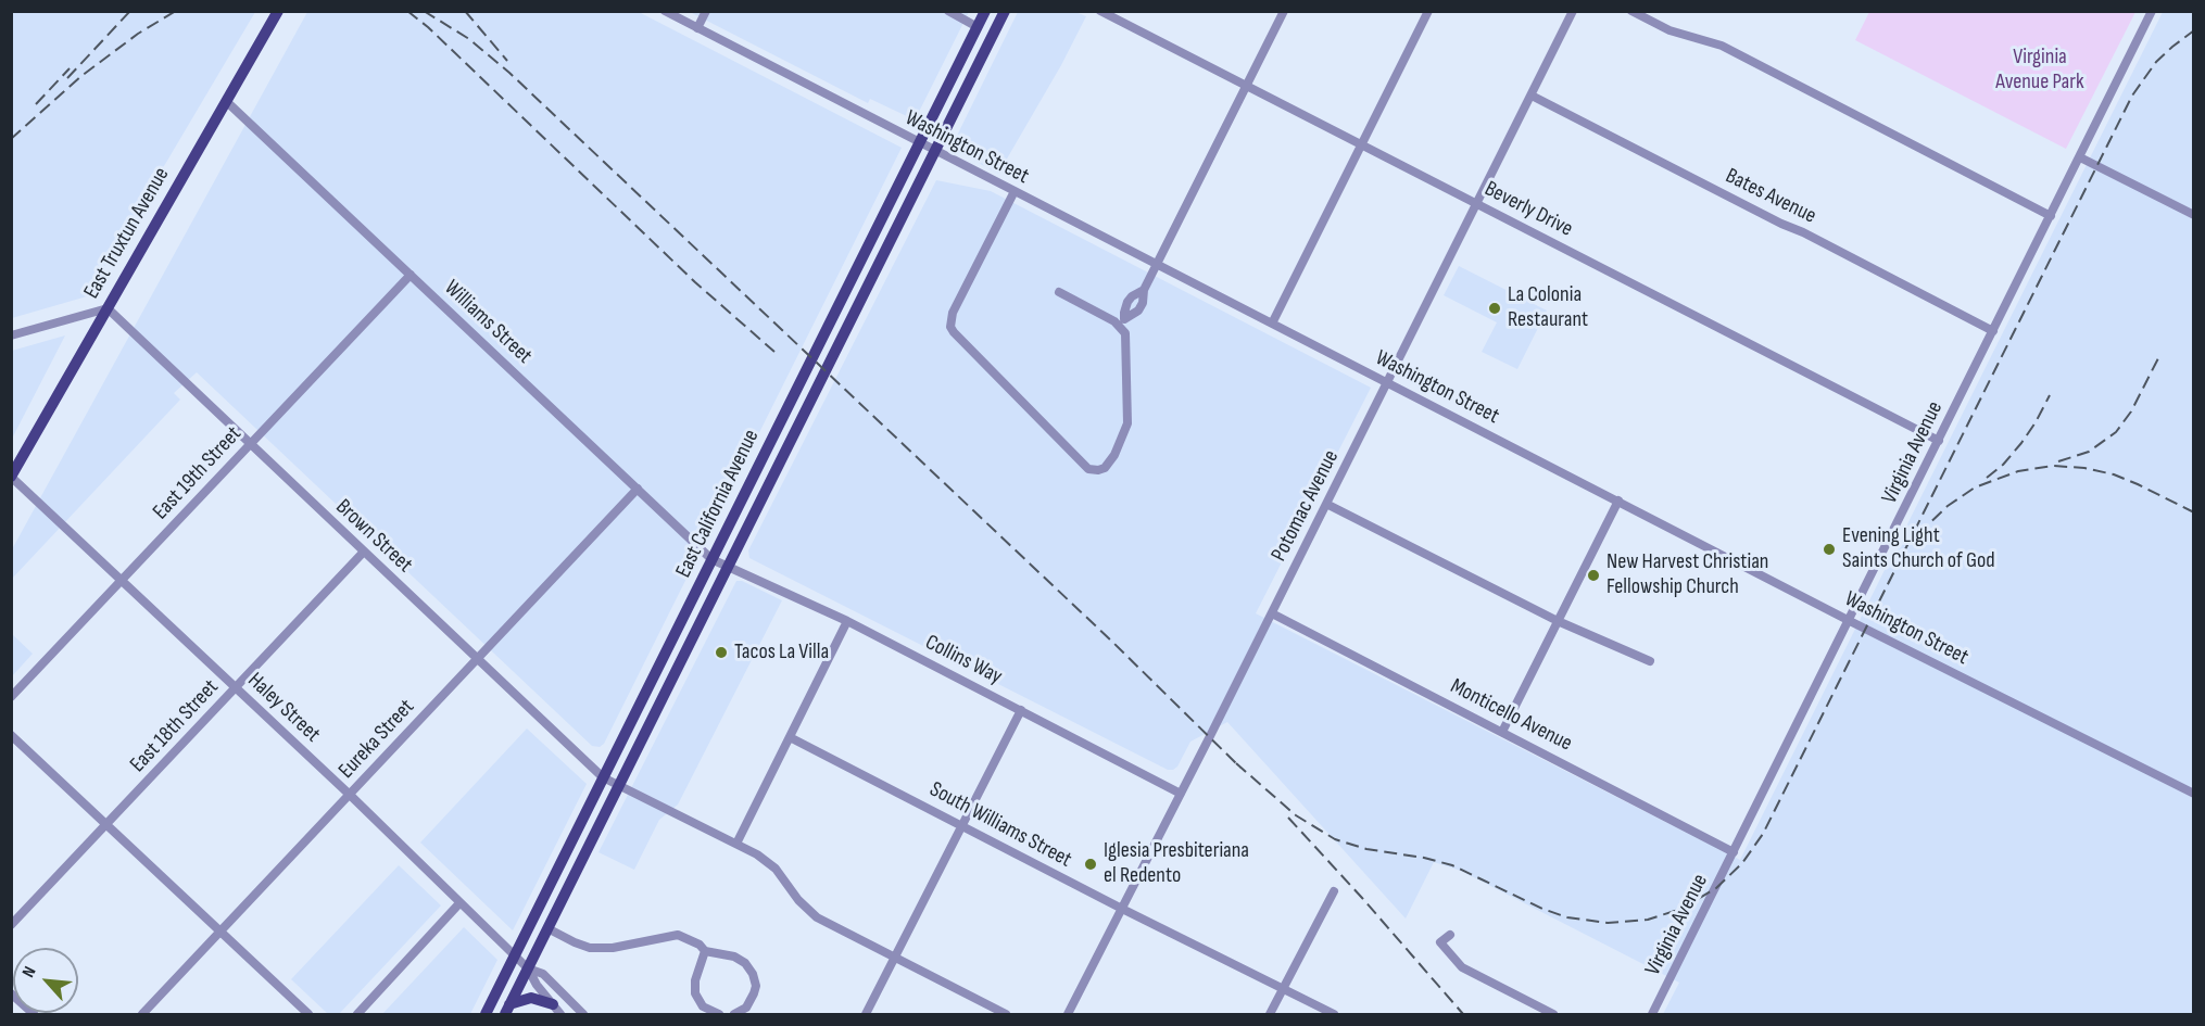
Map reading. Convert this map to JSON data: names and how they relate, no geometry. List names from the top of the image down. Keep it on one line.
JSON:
{"streets":{"main road":["East Truxtun Avenue","East California Avenue"],"street":["Washington Street","Bates Avenue","Beverly Drive","Williams Street","Virginia Avenue","East 19th Street","Potomac Avenue","Brown Street","Collins Way","Haley Street","Monticello Avenue","East 18th Street","Eureka Street","South Williams Street"]},"crossings":[["Washington Street","Virginia Avenue"],["Washington Street","East California Avenue"],["Washington Street","Potomac Avenue"],["Bates Avenue","Virginia Avenue"],["Bates Avenue","Potomac Avenue"],["Beverly Drive","Virginia Avenue"],["Beverly Drive","Potomac Avenue"],["East Truxtun Avenue","Williams Street"],["East Truxtun Avenue","Brown Street"],["East Truxtun Avenue","Haley Street"],["Williams Street","East 19th Street"],["Williams Street","East California Avenue"],["Williams Street","Collins Way"],["Williams Street","Eureka Street"],["Virginia Avenue","Monticello Avenue"],["East 19th Street","Brown Street"],["East 19th Street","Haley Street"],["East California Avenue","Brown Street"],["East California Avenue","Collins Way"],["East California Avenue","Haley Street"],["Potomac Avenue","Collins Way"],["Potomac Avenue","Monticello Avenue"],["Potomac Avenue","South Williams Street"],["Brown Street","East 18th Street"],["Brown Street","Eureka Street"],["Haley Street","East 18th Street"],["Haley Street","Eureka Street"]],"parks":["Virginia Avenue Park"],"places":["La Colonia Restaurant","Evening Light Saints Church of God","New Harvest Christian Fellowship Church","Tacos La Villa","Iglesia Presbiteriana el Redento"],"north":"top left"}
